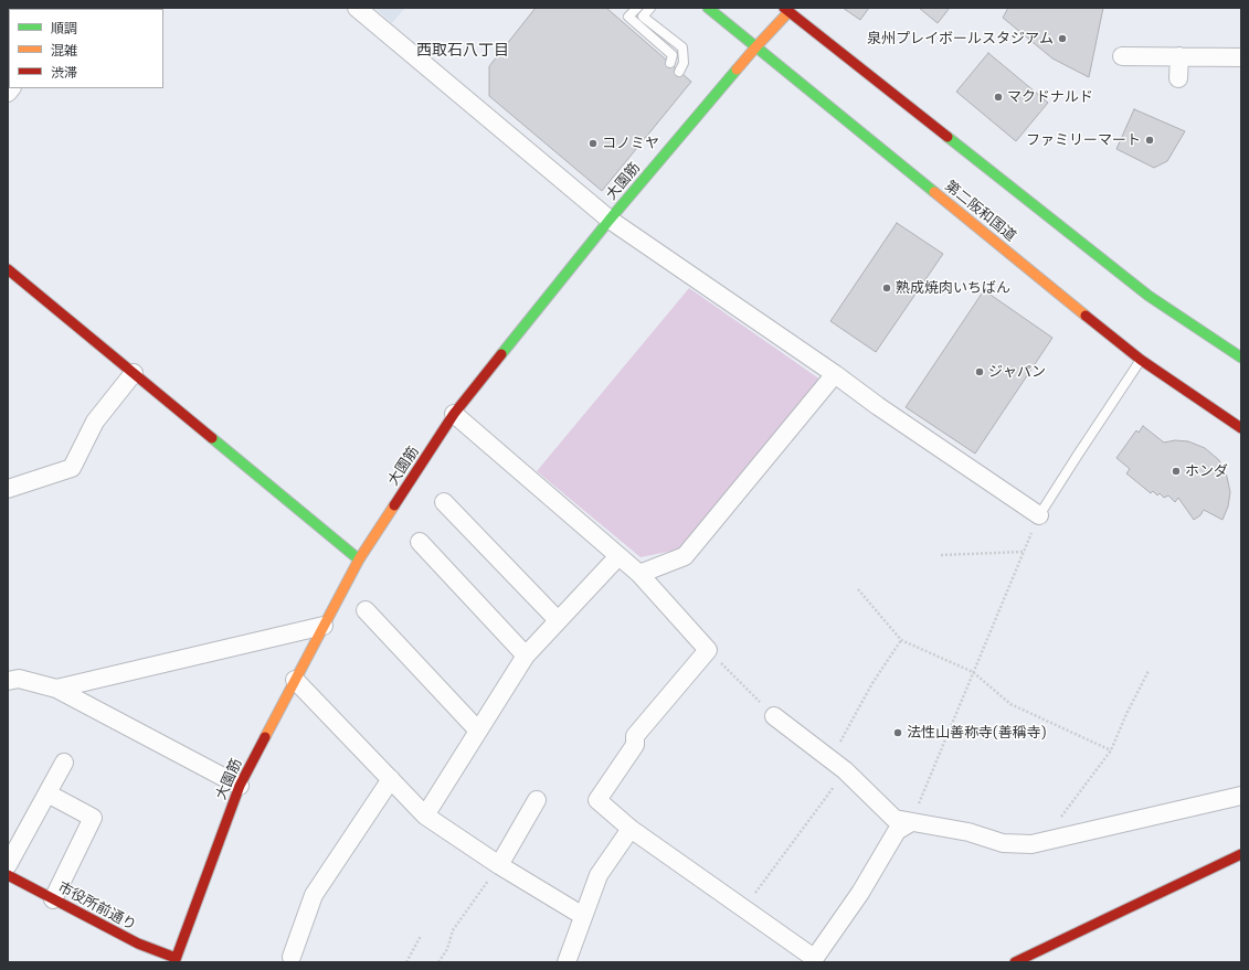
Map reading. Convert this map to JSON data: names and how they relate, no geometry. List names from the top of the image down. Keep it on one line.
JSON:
{"streets":{"main road":["大園筋","第二阪和国道","市役所前通り"]},"crossings":[["大園筋","第二阪和国道"],["大園筋","市役所前通り"]],"districts":["西取石八丁目"],"places":["泉州プレイボールスタジアム","マクドナルド","ファミリーマート","コノミヤ","熟成焼肉いちばん","ジャパン","ホンダ","法性山善称寺(善稱寺)"],"legend":["順調","混雑","渋滞"]}
